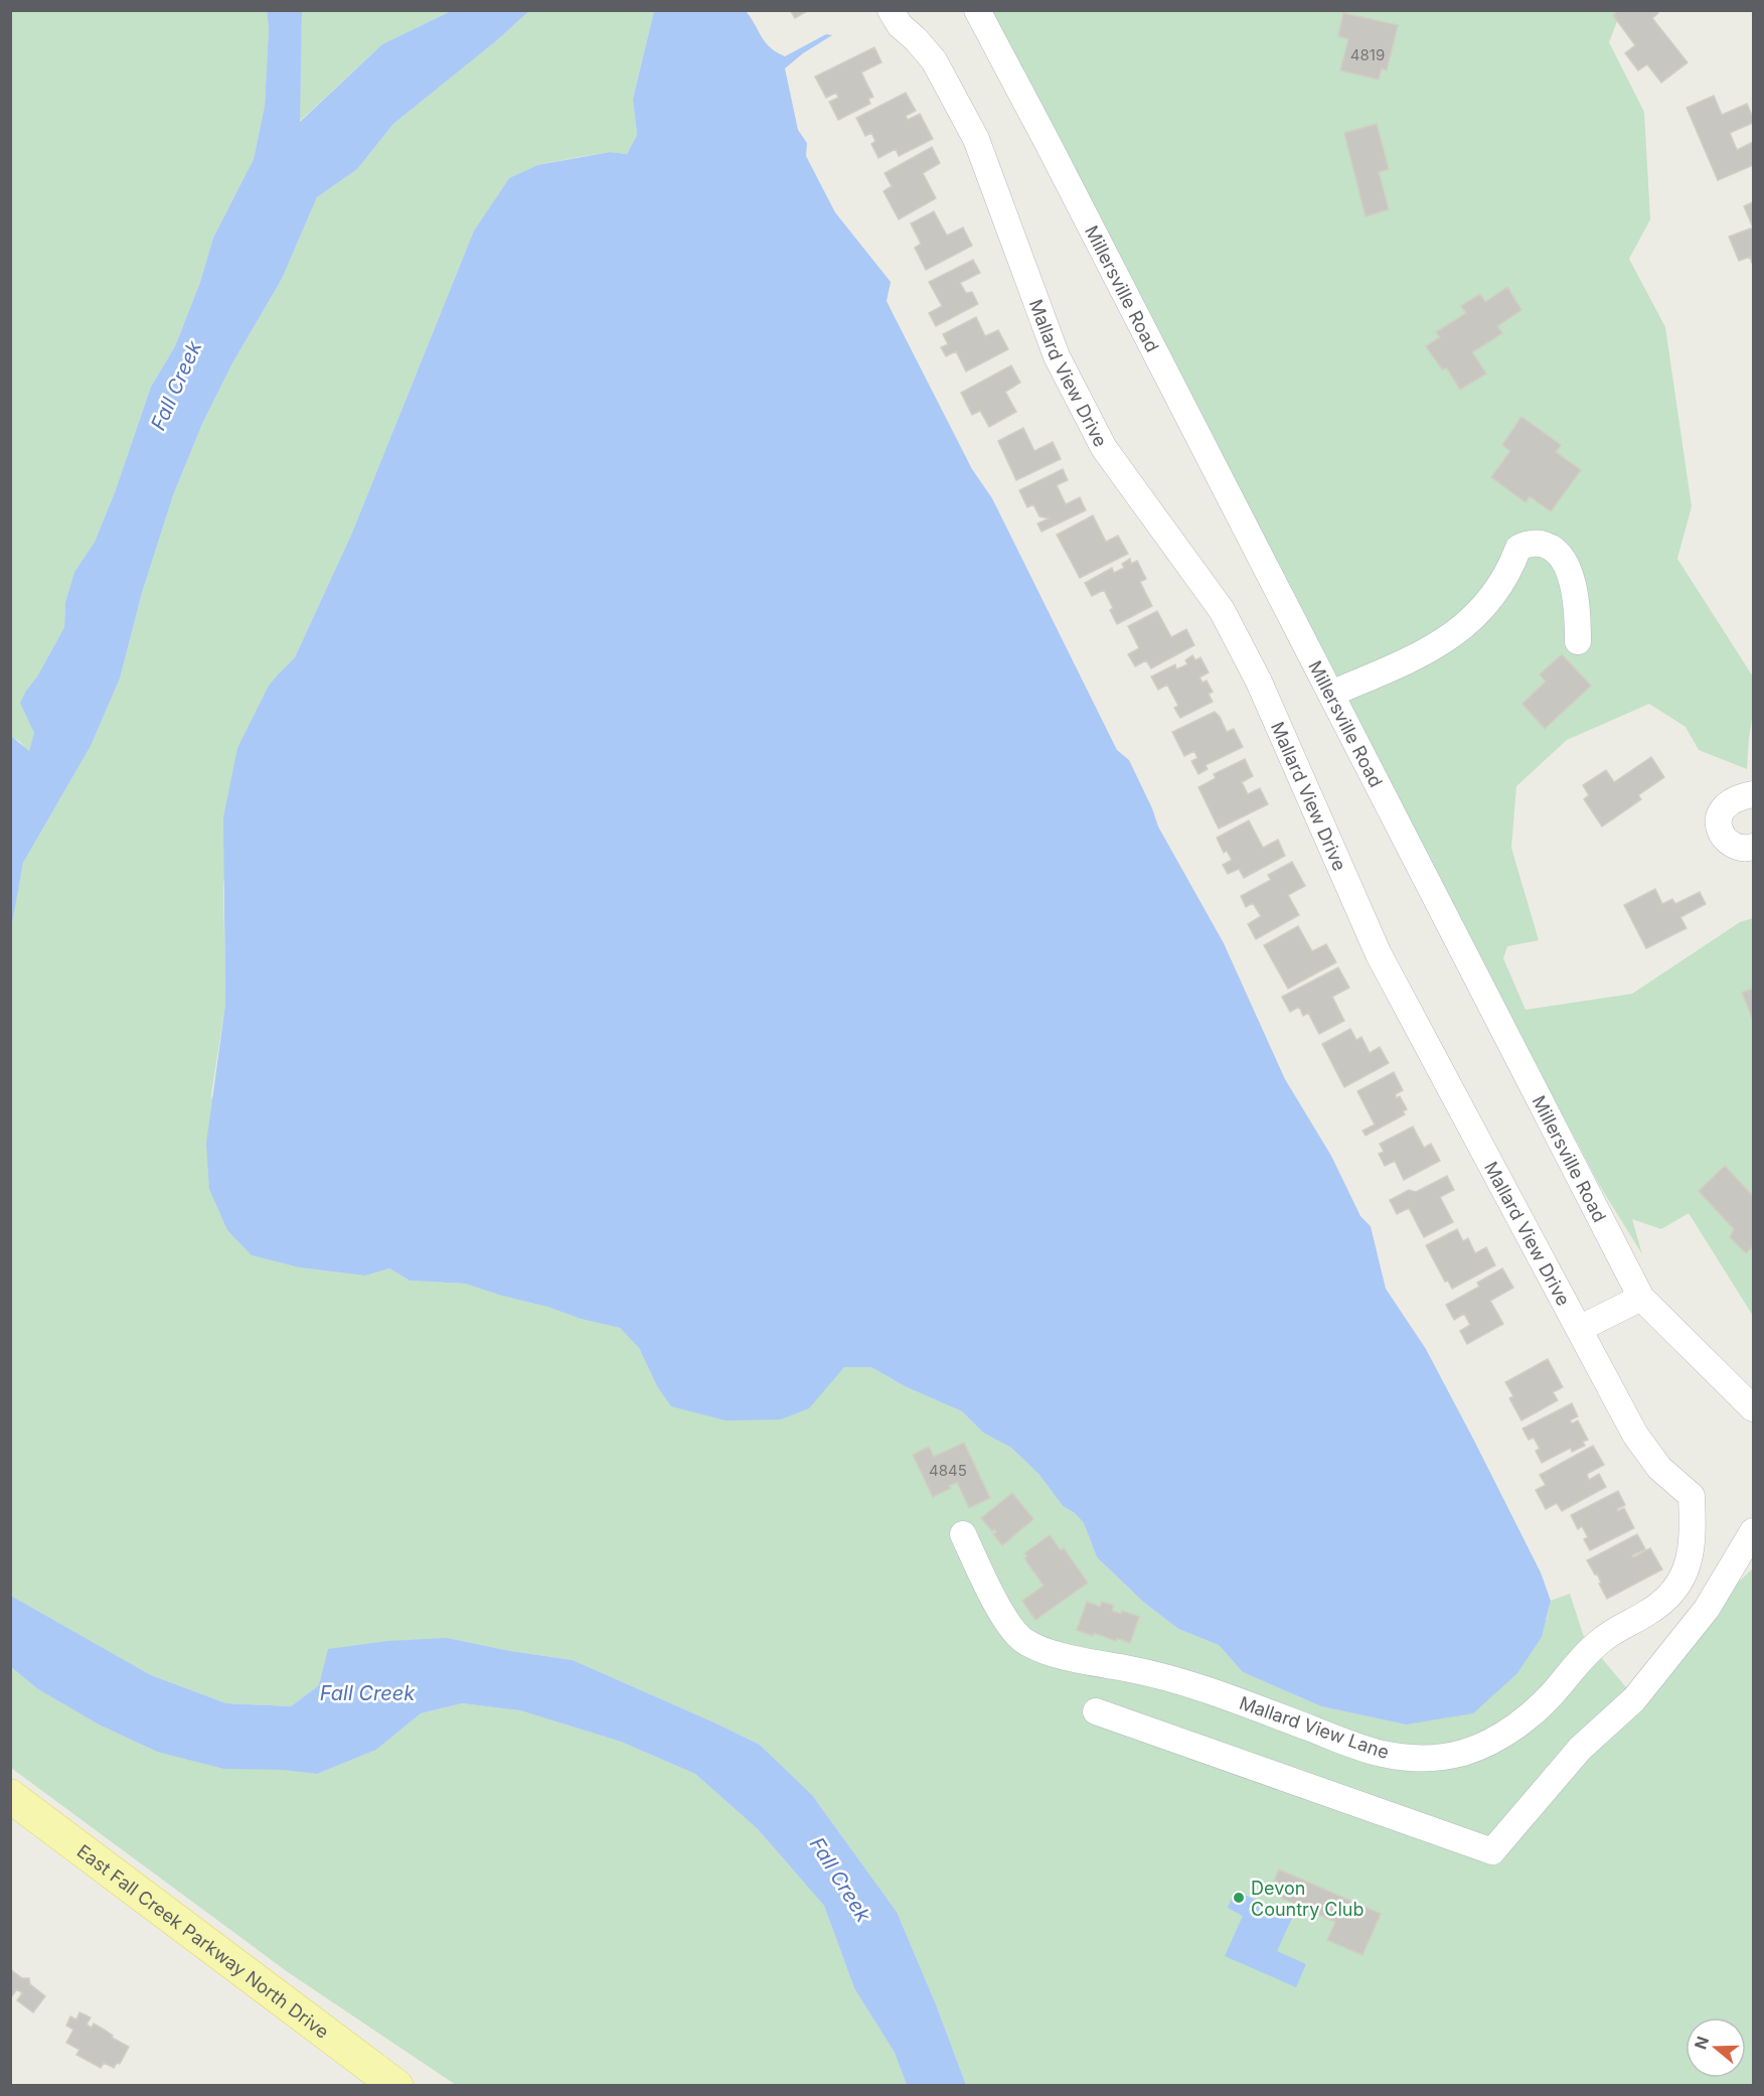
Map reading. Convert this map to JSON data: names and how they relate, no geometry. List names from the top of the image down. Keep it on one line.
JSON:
{"streets":{"main road":["East Fall Creek Parkway North Drive"],"street":["Millersville Road","Mallard View Drive","Mallard View Lane"]},"crossings":[["Mallard View Drive","Mallard View Lane"]],"water":["Fall Creek"],"places":["Devon Country Club"],"house_numbers":["4819","4845"],"north":"left"}
